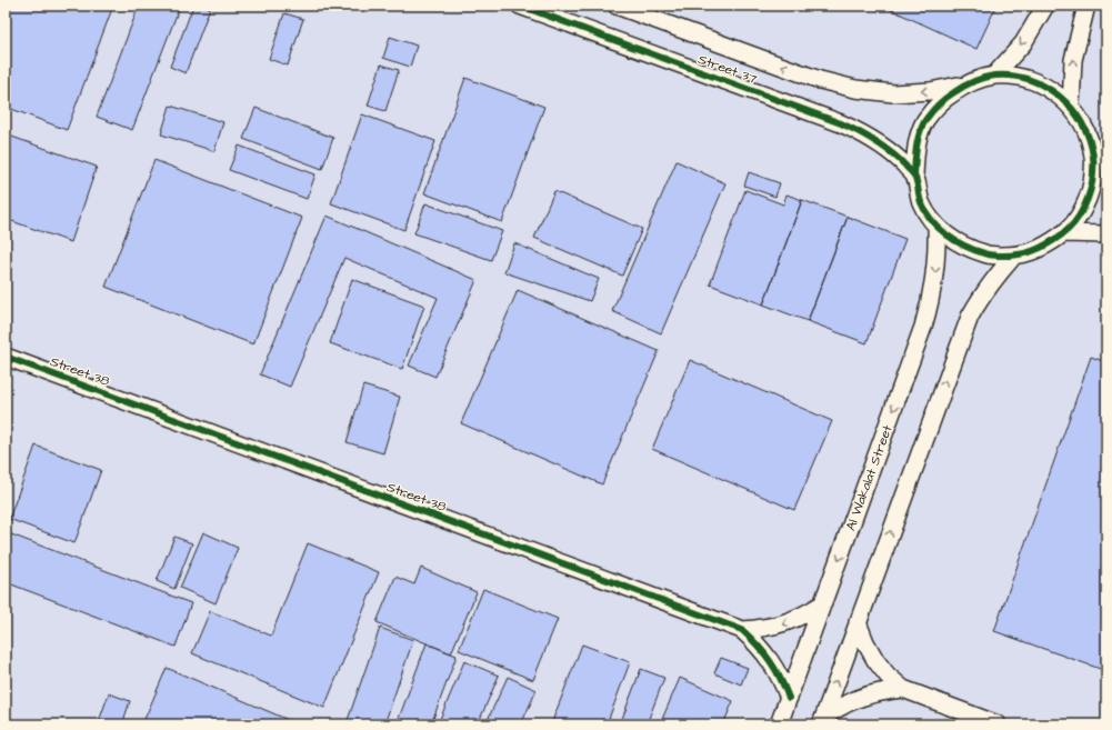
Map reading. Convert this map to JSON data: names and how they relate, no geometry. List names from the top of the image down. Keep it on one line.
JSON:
{"streets":{"street":["Street 37","Street 38","Al Wakalat Street"]},"crossings":[["Street 38","Al Wakalat Street"]]}
